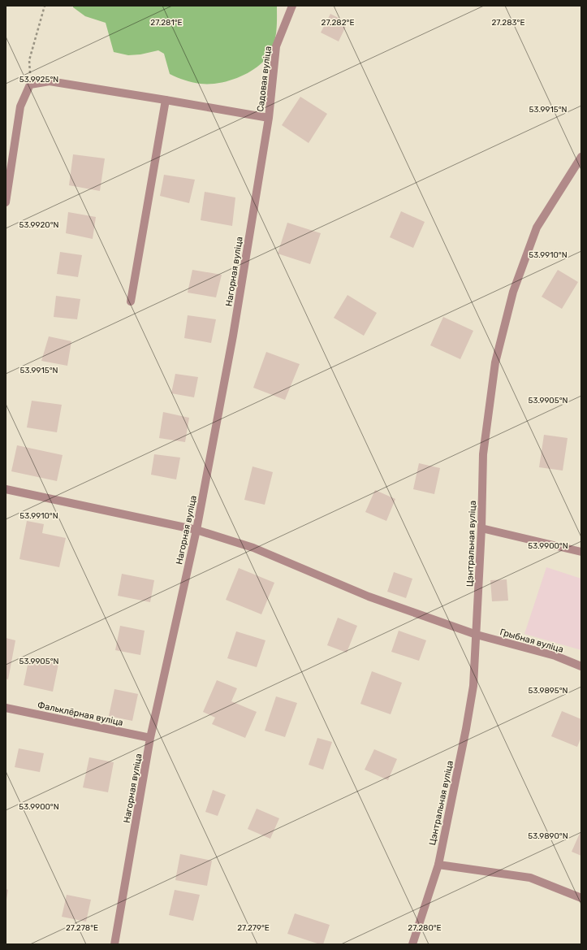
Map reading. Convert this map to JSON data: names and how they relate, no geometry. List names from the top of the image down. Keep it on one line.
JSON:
{"streets":{"street":["Садовая вуліца","Нагорная вуліца","Цэнтральная вуліца","Грыбная вуліца","Фальклёрная вуліца"]},"crossings":[["Садовая вуліца","Нагорная вуліца"],["Нагорная вуліца","Грыбная вуліца"],["Нагорная вуліца","Фальклёрная вуліца"],["Цэнтральная вуліца","Грыбная вуліца"]],"coordinates":["27.281°E","27.283°E","27.282°E","53.9925°N","53.9915°N","53.9920°N","53.9910°N","53.9905°N","53.9900°N","53.9895°N","53.9890°N","27.278°E","27.279°E","27.280°E"]}
